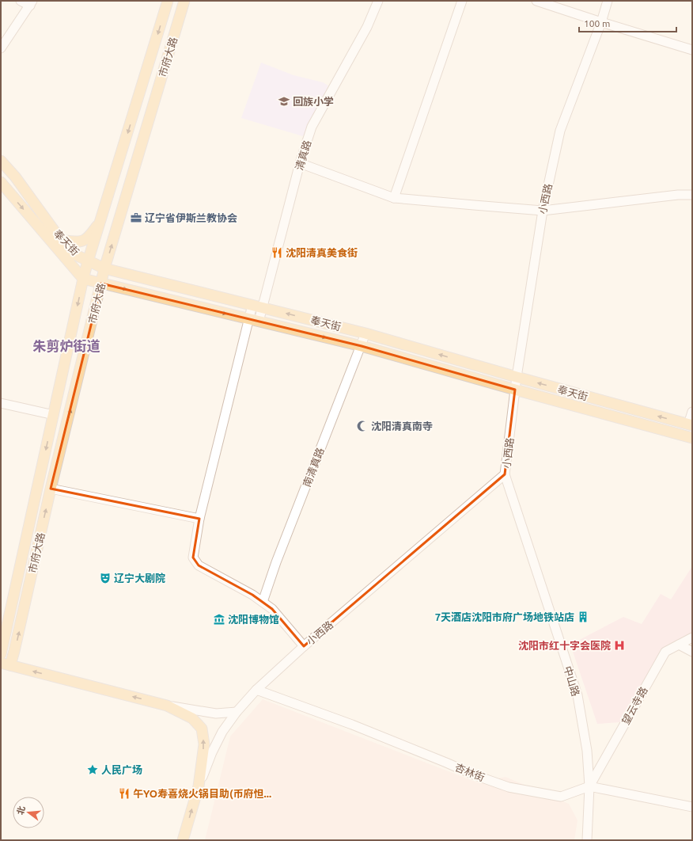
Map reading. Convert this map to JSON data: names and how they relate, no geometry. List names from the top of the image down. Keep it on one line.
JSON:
{"streets":{"main road":["市府大路","奉天街"],"street":["清真路","小西路","南清真路","中山路","望云寺路","杏林街"]},"crossings":[["市府大路","奉天街"],["清真路","奉天街"],["小西路","奉天街"],["小西路","中山路"],["小西路","杏林街"],["奉天街","南清真路"],["中山路","望云寺路"],["中山路","杏林街"],["望云寺路","杏林街"]],"districts":["朱剪炉街道"],"places":{"school or university":["回族小学"],"office":["辽宁省伊斯兰教协会"],"restaurant":["沈阳清真美食街","午YO寿喜烧火锅目助(币府怛..."],"mosque":["沈阳清真南寺"],"theatre":["辽宁大剧院"],"building":["7天酒店沈阳市府广场地铁站店"],"museum":["沈阳博物馆"],"hospital":["沈阳市红十字会医院"],"place":["人民广场"]},"scale_bar":"100 m","north":"left"}
